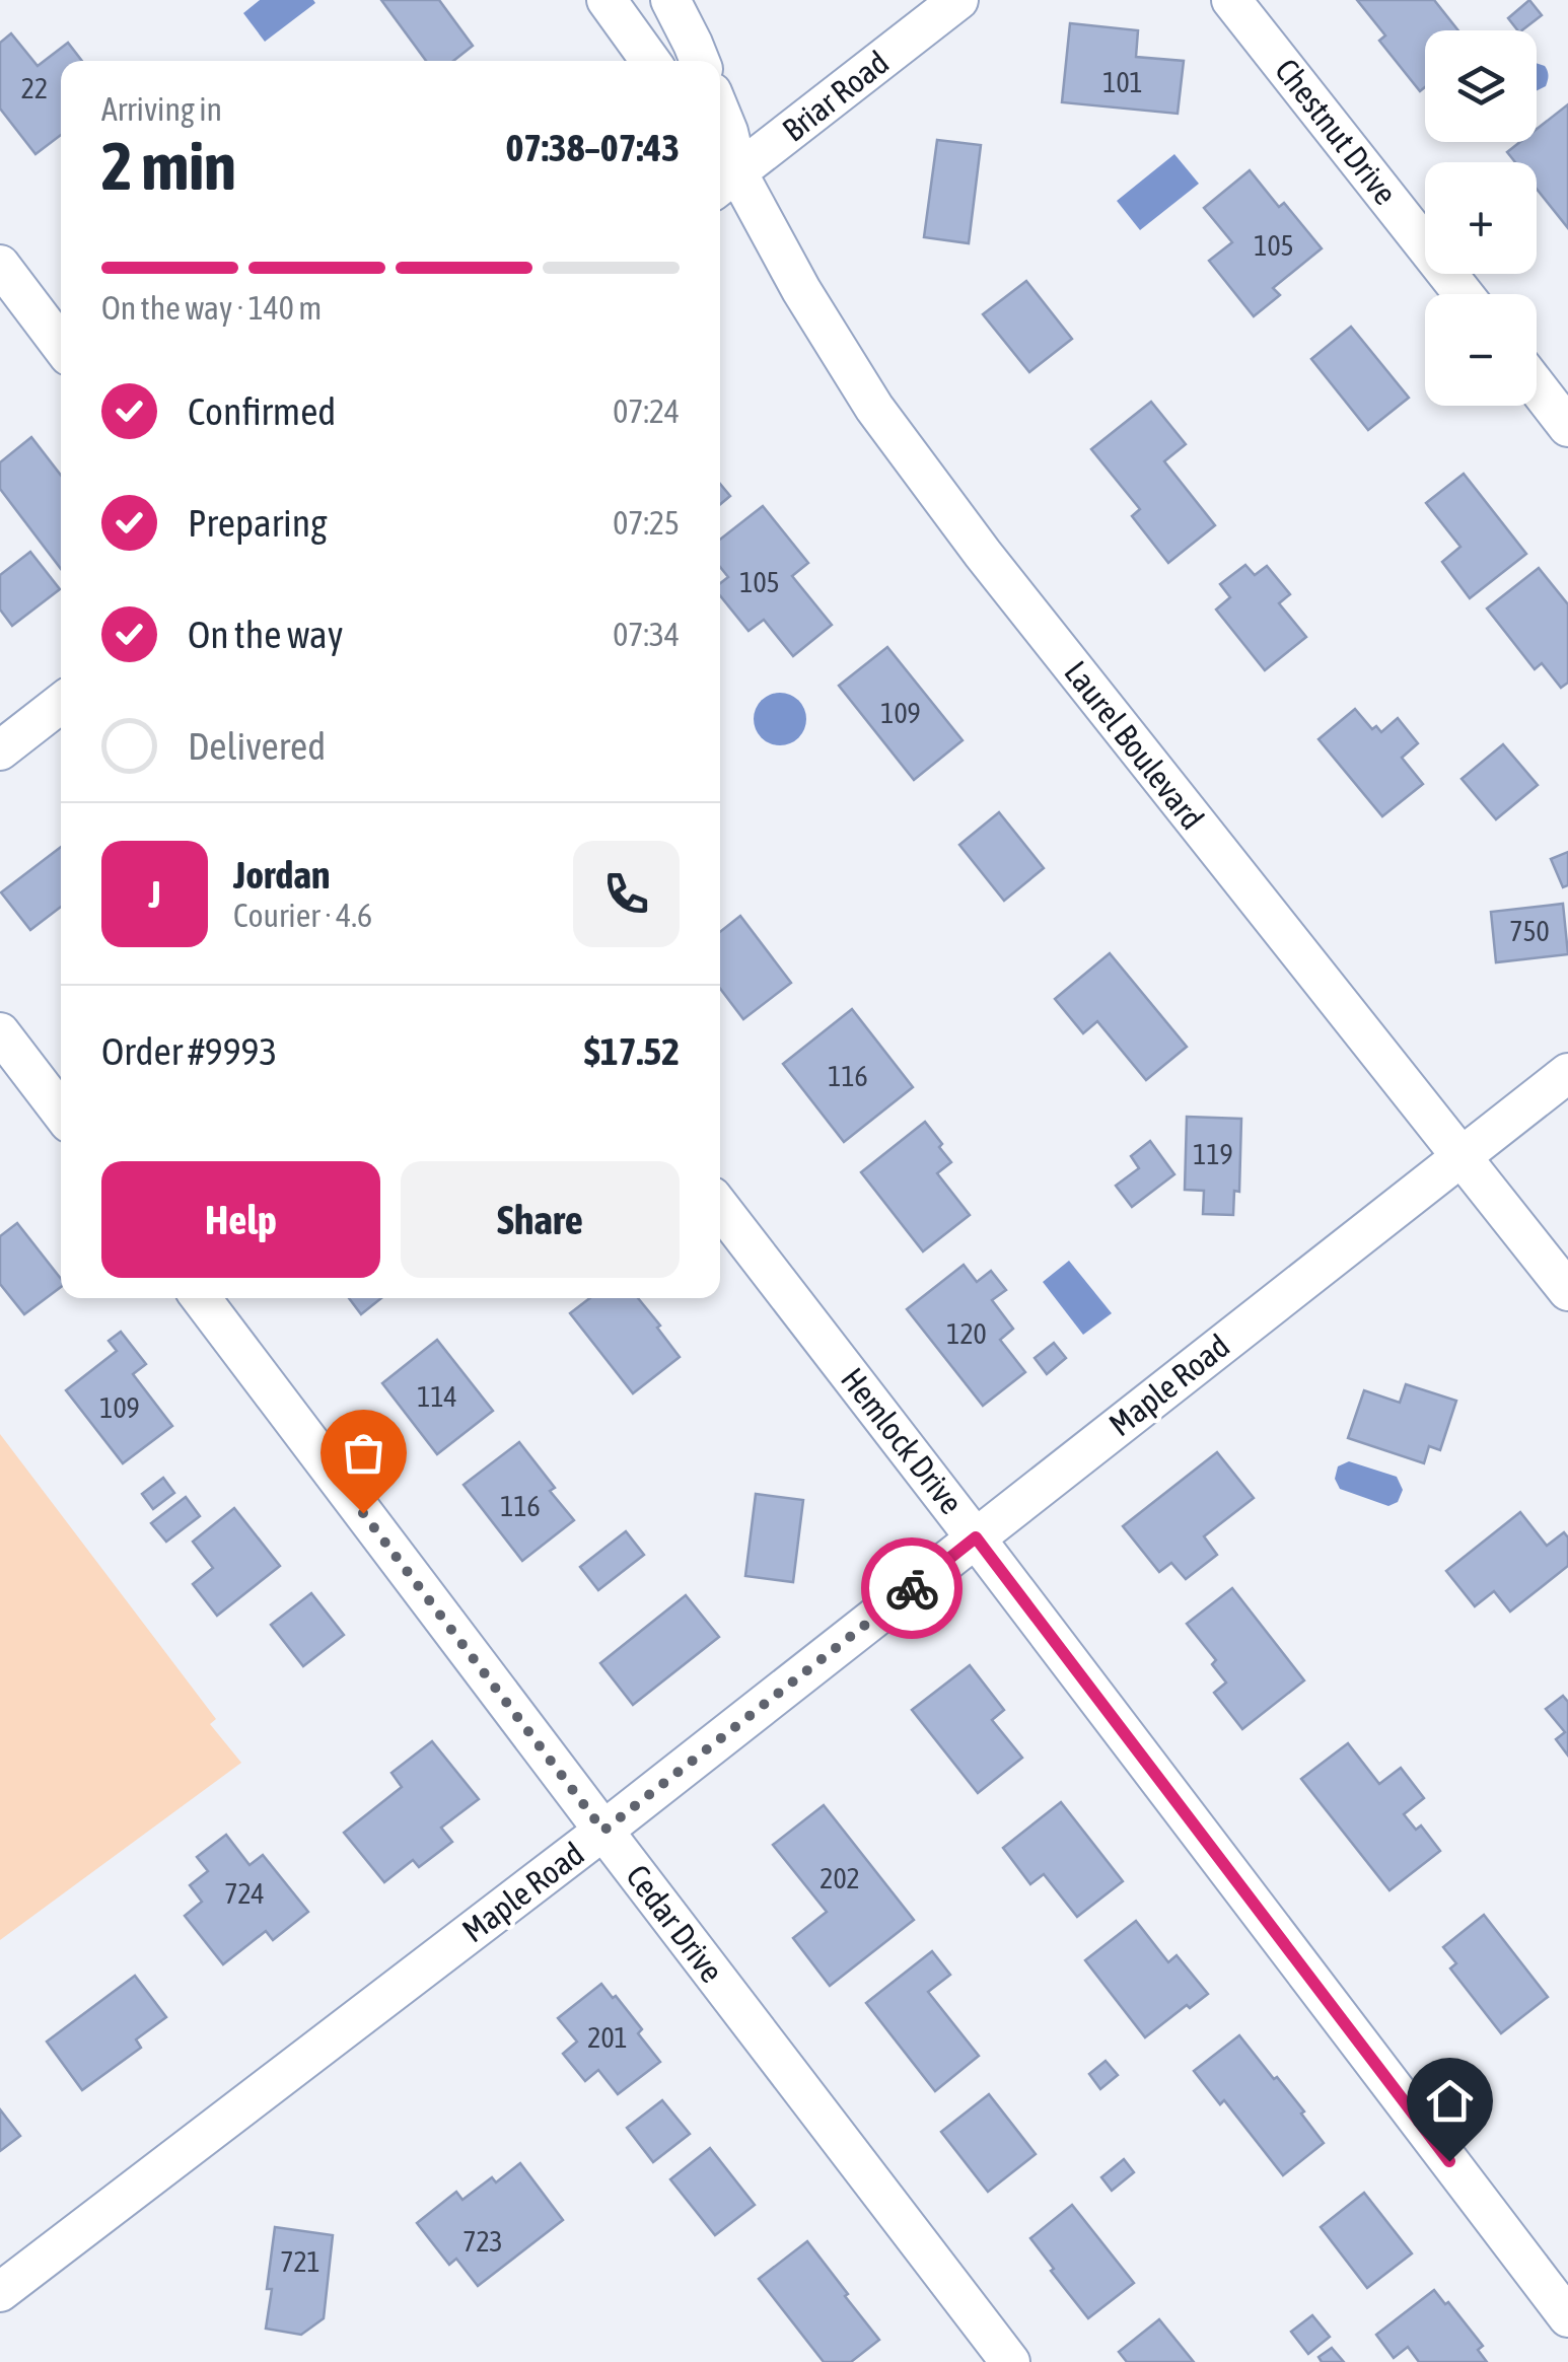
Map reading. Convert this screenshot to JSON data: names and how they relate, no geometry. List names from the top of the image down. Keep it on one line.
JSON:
{"streets":{"street":["Briar Road","Chestnut Drive","Laurel Boulevard","Maple Road","Hemlock Drive","Cedar Drive"]},"crossings":[["Briar Road","Laurel Boulevard"],["Laurel Boulevard","Maple Road"],["Maple Road","Hemlock Drive"],["Maple Road","Cedar Drive"]],"house_numbers":["101","22","105","105","109","750","116","119","120","114","109","116","202","724","201","723","721"],"page":{"map_buttons":["+","−"],"heading":["2 min","Arriving in","07:38–07:43"],"panel":["Jordan","Courier · 4.6","Order #9993","$17.52"],"bar":"On the way · 140 m","list":[["Confirmed","07:24"],["Preparing","07:25"],["On the way","07:34"],"Delivered"],"round":"J","buttons":["Help","Share"]}}
